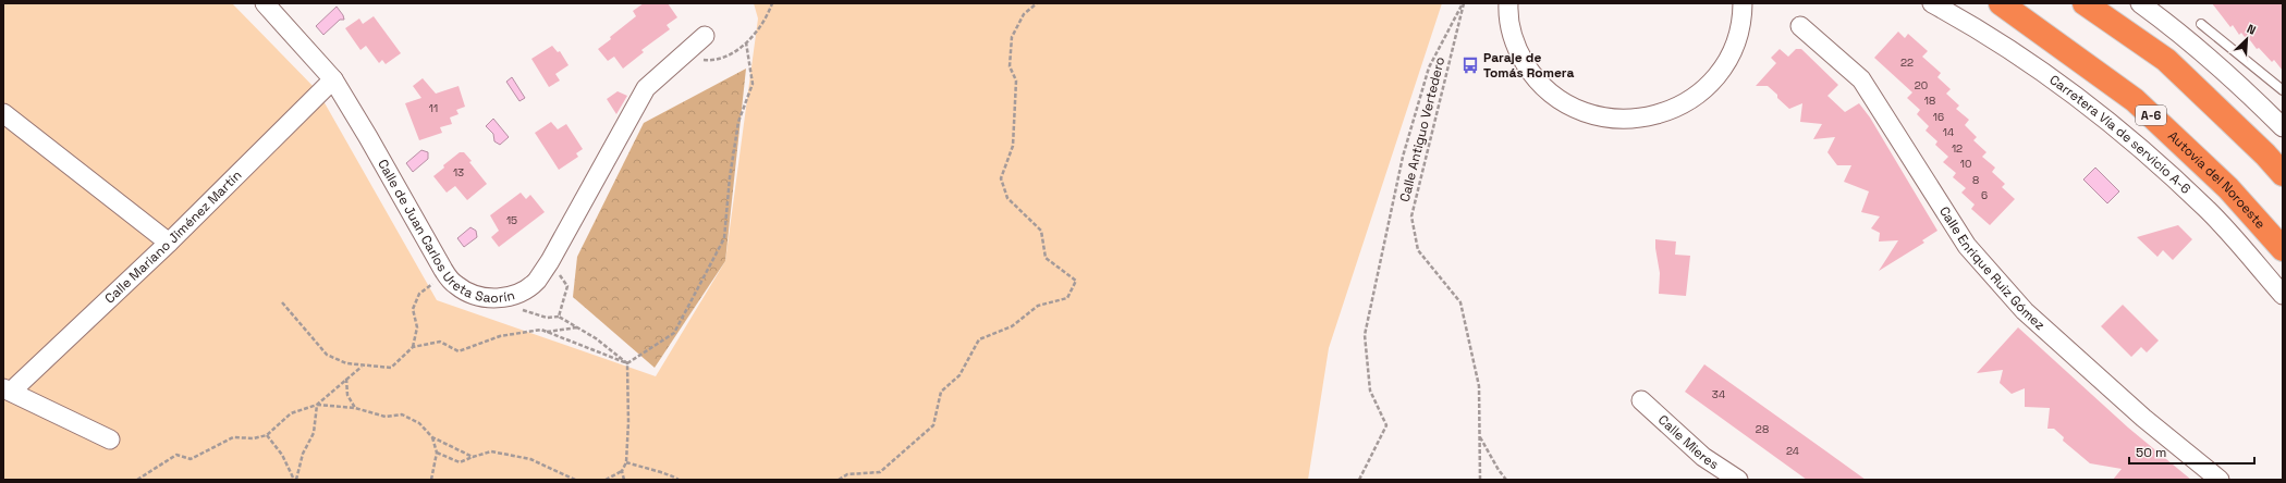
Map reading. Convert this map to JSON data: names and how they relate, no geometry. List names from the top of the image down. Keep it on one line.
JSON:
{"streets":{"highway":["A-6","Autovía del Noroeste"],"street":["Carretera Vía de servicio A-6","Calle de Juan Carlos Ureta Saorín","Calle Mariano Jiménez Martín","Calle Enrique Ruiz Gómez","Calle Mieres"],"path":["Calle Antiguo Vertedero"]},"crossings":[["Calle de Juan Carlos Ureta Saorín","Calle Mariano Jiménez Martín"]],"places":{"bus stop":["Paraje de Tomás Romera"]},"house_numbers":["22","20","18","11","16","14","12","10","13","8","6","15","34","28","24"],"scale_bar":"50 m","north":"top right"}
